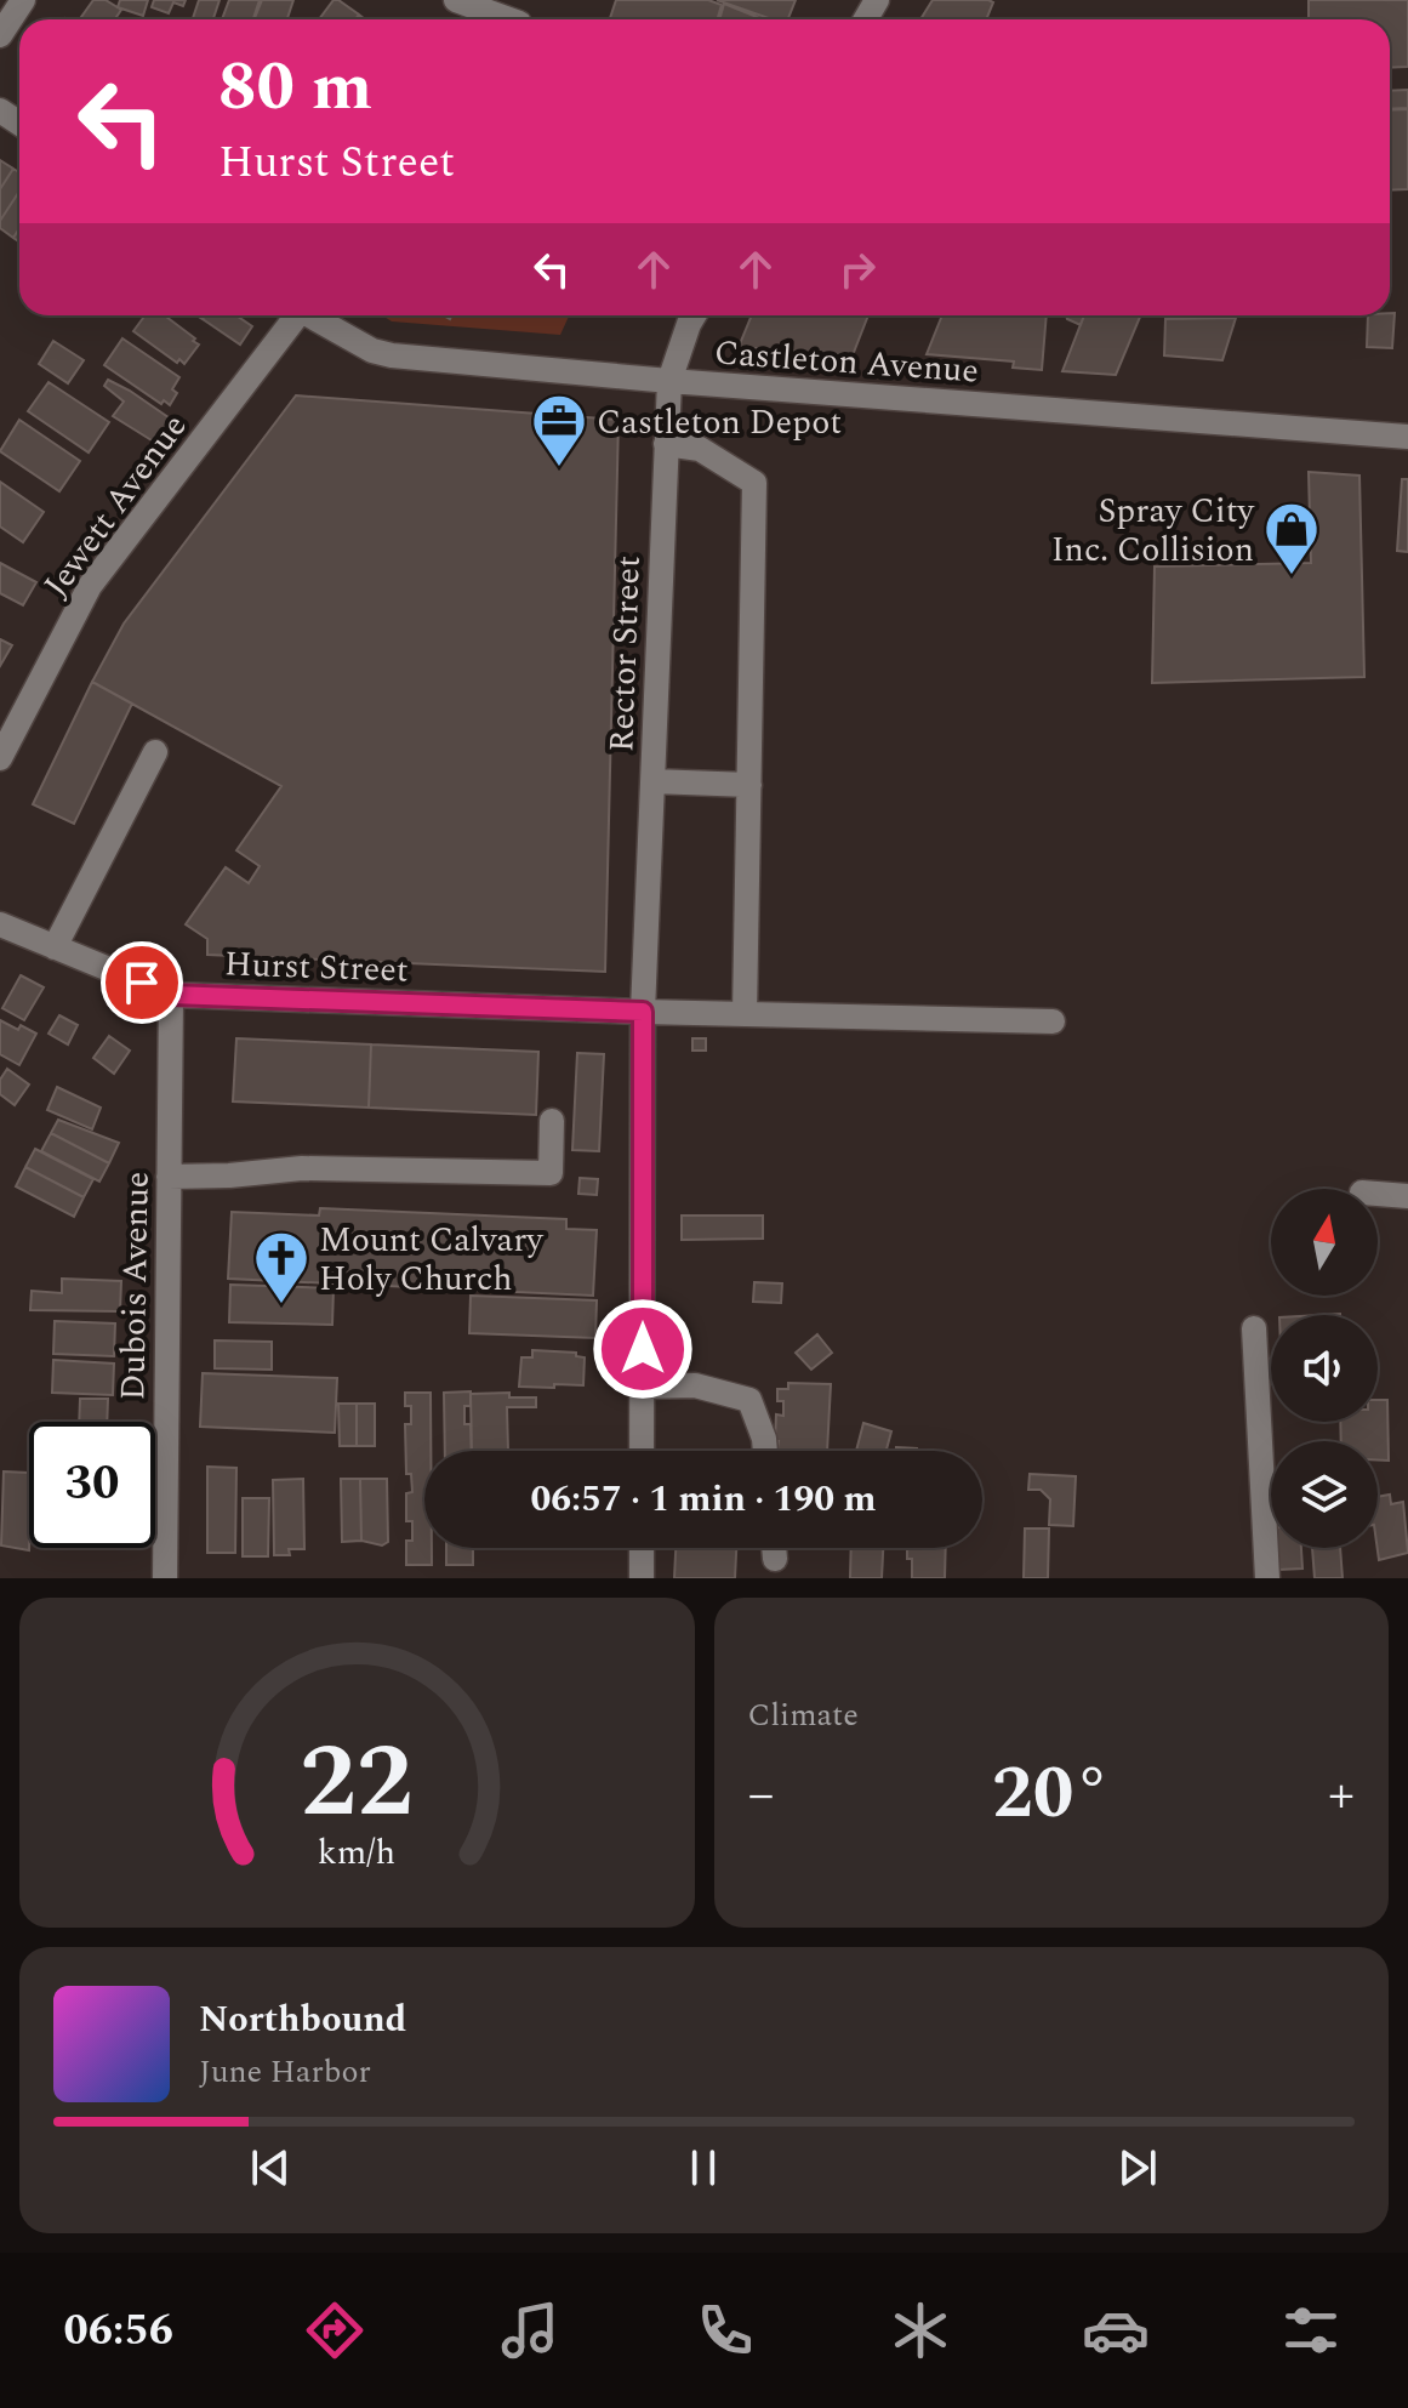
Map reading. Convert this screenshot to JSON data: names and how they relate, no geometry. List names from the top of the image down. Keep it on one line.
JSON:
{"streets":{"street":["Castleton Avenue","Jewett Avenue","Rector Street","Hurst Street","Dubois Avenue"]},"crossings":[["Castleton Avenue","Rector Street"],["Rector Street","Hurst Street"],["Hurst Street","Dubois Avenue"]],"places":{"office":["Castleton Depot"],"shop":["Spray City Inc. Collision"],"church":["Mount Calvary Holy Church"]},"north":"top","page":{"turn":["80 m","Hurst Street"],"limit":"30","trip":"06:57 · 1 min · 190 m","tile":"Climate","heat":["−","20°","+"],"song":["Northbound","June Harbor"],"tabs":"06:56","gauge":["22","km/h"]}}
